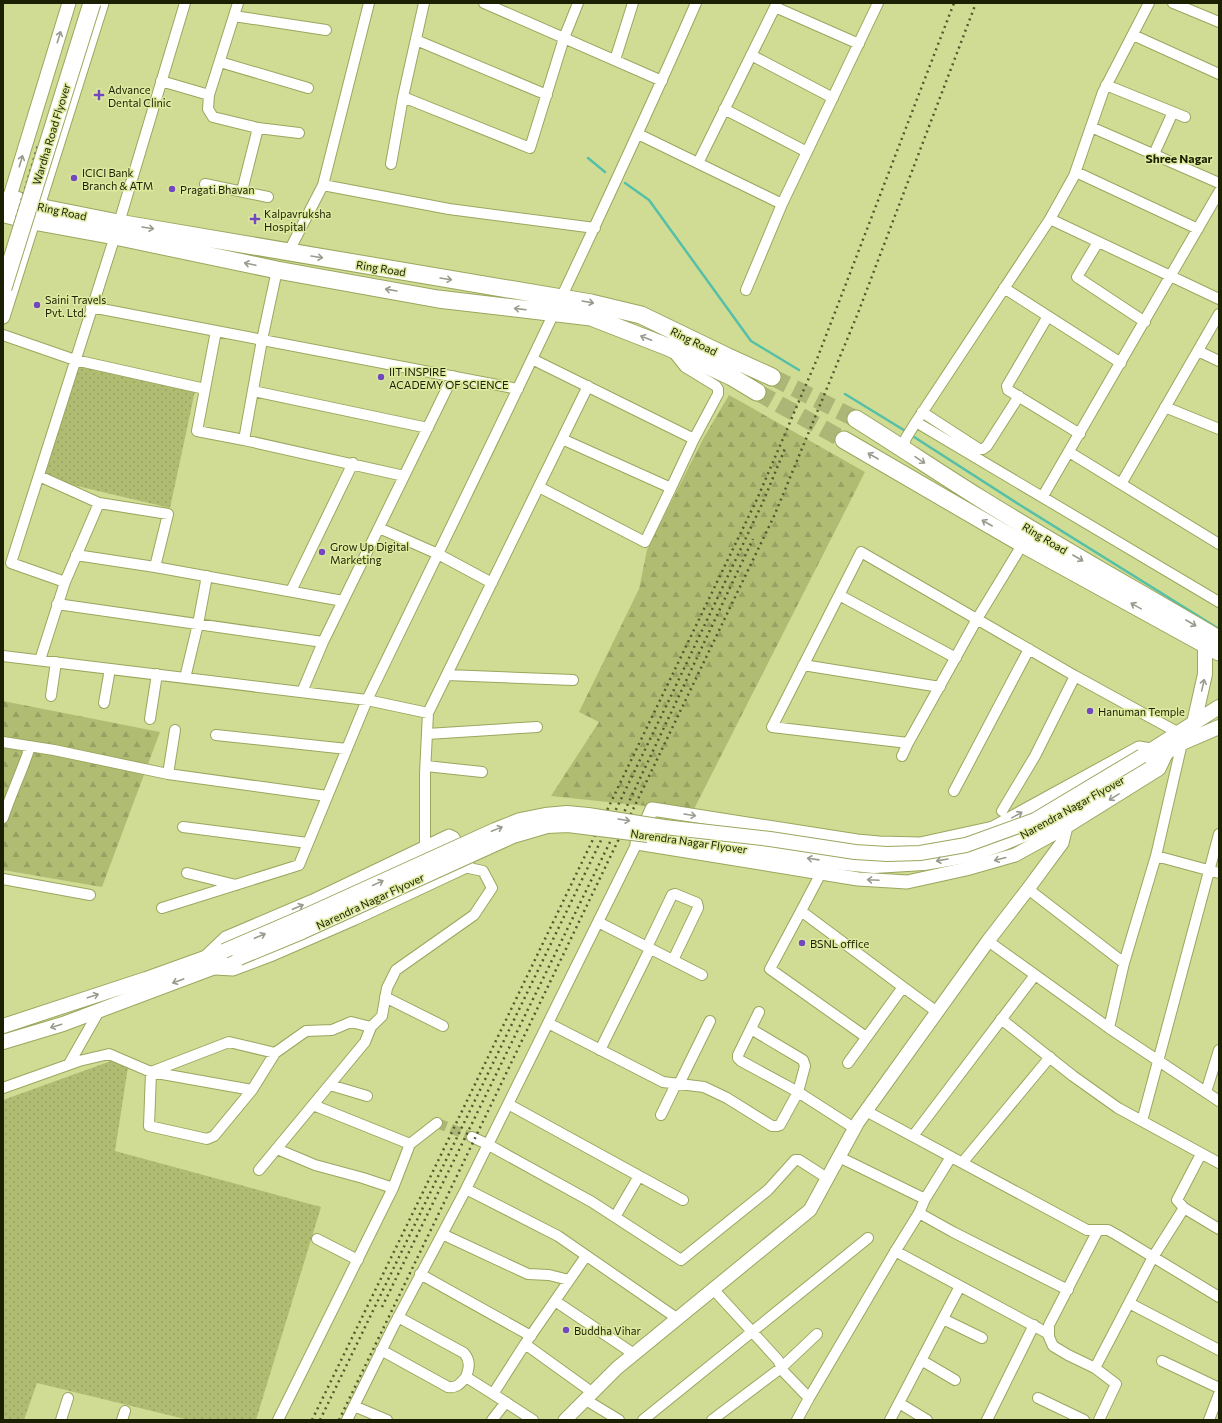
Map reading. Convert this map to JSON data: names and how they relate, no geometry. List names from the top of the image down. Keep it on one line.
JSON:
{"streets":{"highway":["Wardha Road Flyover","Ring Road"],"main road":["Narendra Nagar Flyover"]},"districts":["Shree Nagar"],"places":{"health":["Advance Dental Clinic","Kalpavruksha Hospital"],"other":["ICICI Bank Branch & ATM","Pragati Bhavan","Saini Travels Pvt. Ltd.","IIT INSPIRE ACADEMY OF SCIENCE","Grow Up Digital Marketing","Hanuman Temple","BSNL office","Buddha Vihar"]}}
